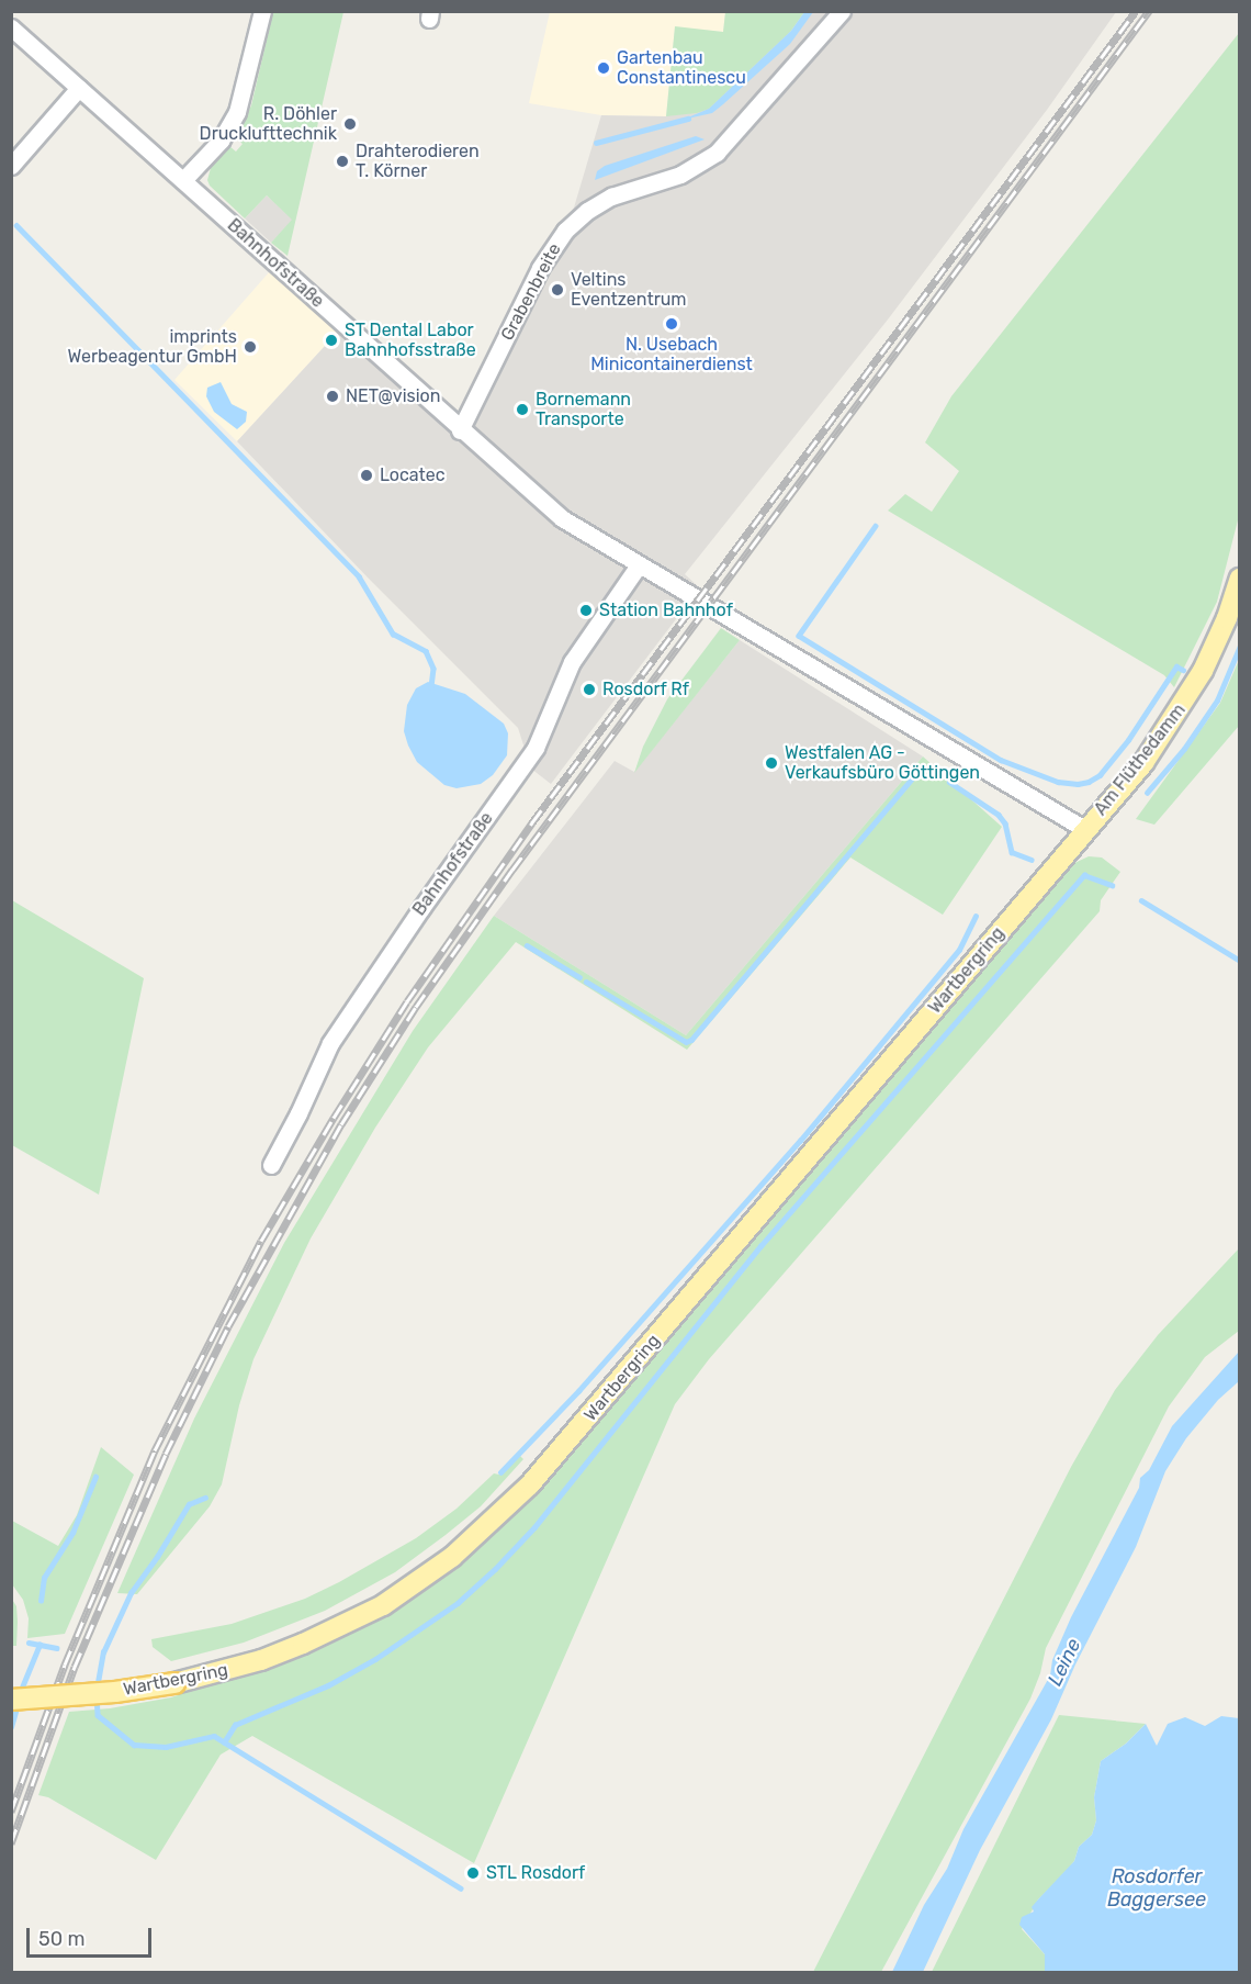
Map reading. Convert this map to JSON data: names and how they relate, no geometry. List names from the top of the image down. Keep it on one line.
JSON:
{"streets":{"main road":["Am Flüthedamm","Wartbergring"],"street":["Bahnhofstraße","Grabenbreite"]},"crossings":[["Bahnhofstraße","Grabenbreite"],["Bahnhofstraße","Am Flüthedamm"],["Bahnhofstraße","Wartbergring"],["Am Flüthedamm","Wartbergring"]],"water":["Leine","Rosdorfer Baggersee"],"places":["Gartenbau Constantinescu","R. Döhler Drucklufttechnik","Drahterodieren T. Körner","Veltins Eventzentrum","N. Usebach Minicontainerdienst","ST Dental Labor Bahnhofsstraße","imprints Werbeagentur GmbH","NET@vision","Bornemann Transporte","Locatec","Station Bahnhof","Rosdorf Rf","Westfalen AG - Verkaufsbüro Göttingen","STL Rosdorf"],"scale_bar":"50 m"}
